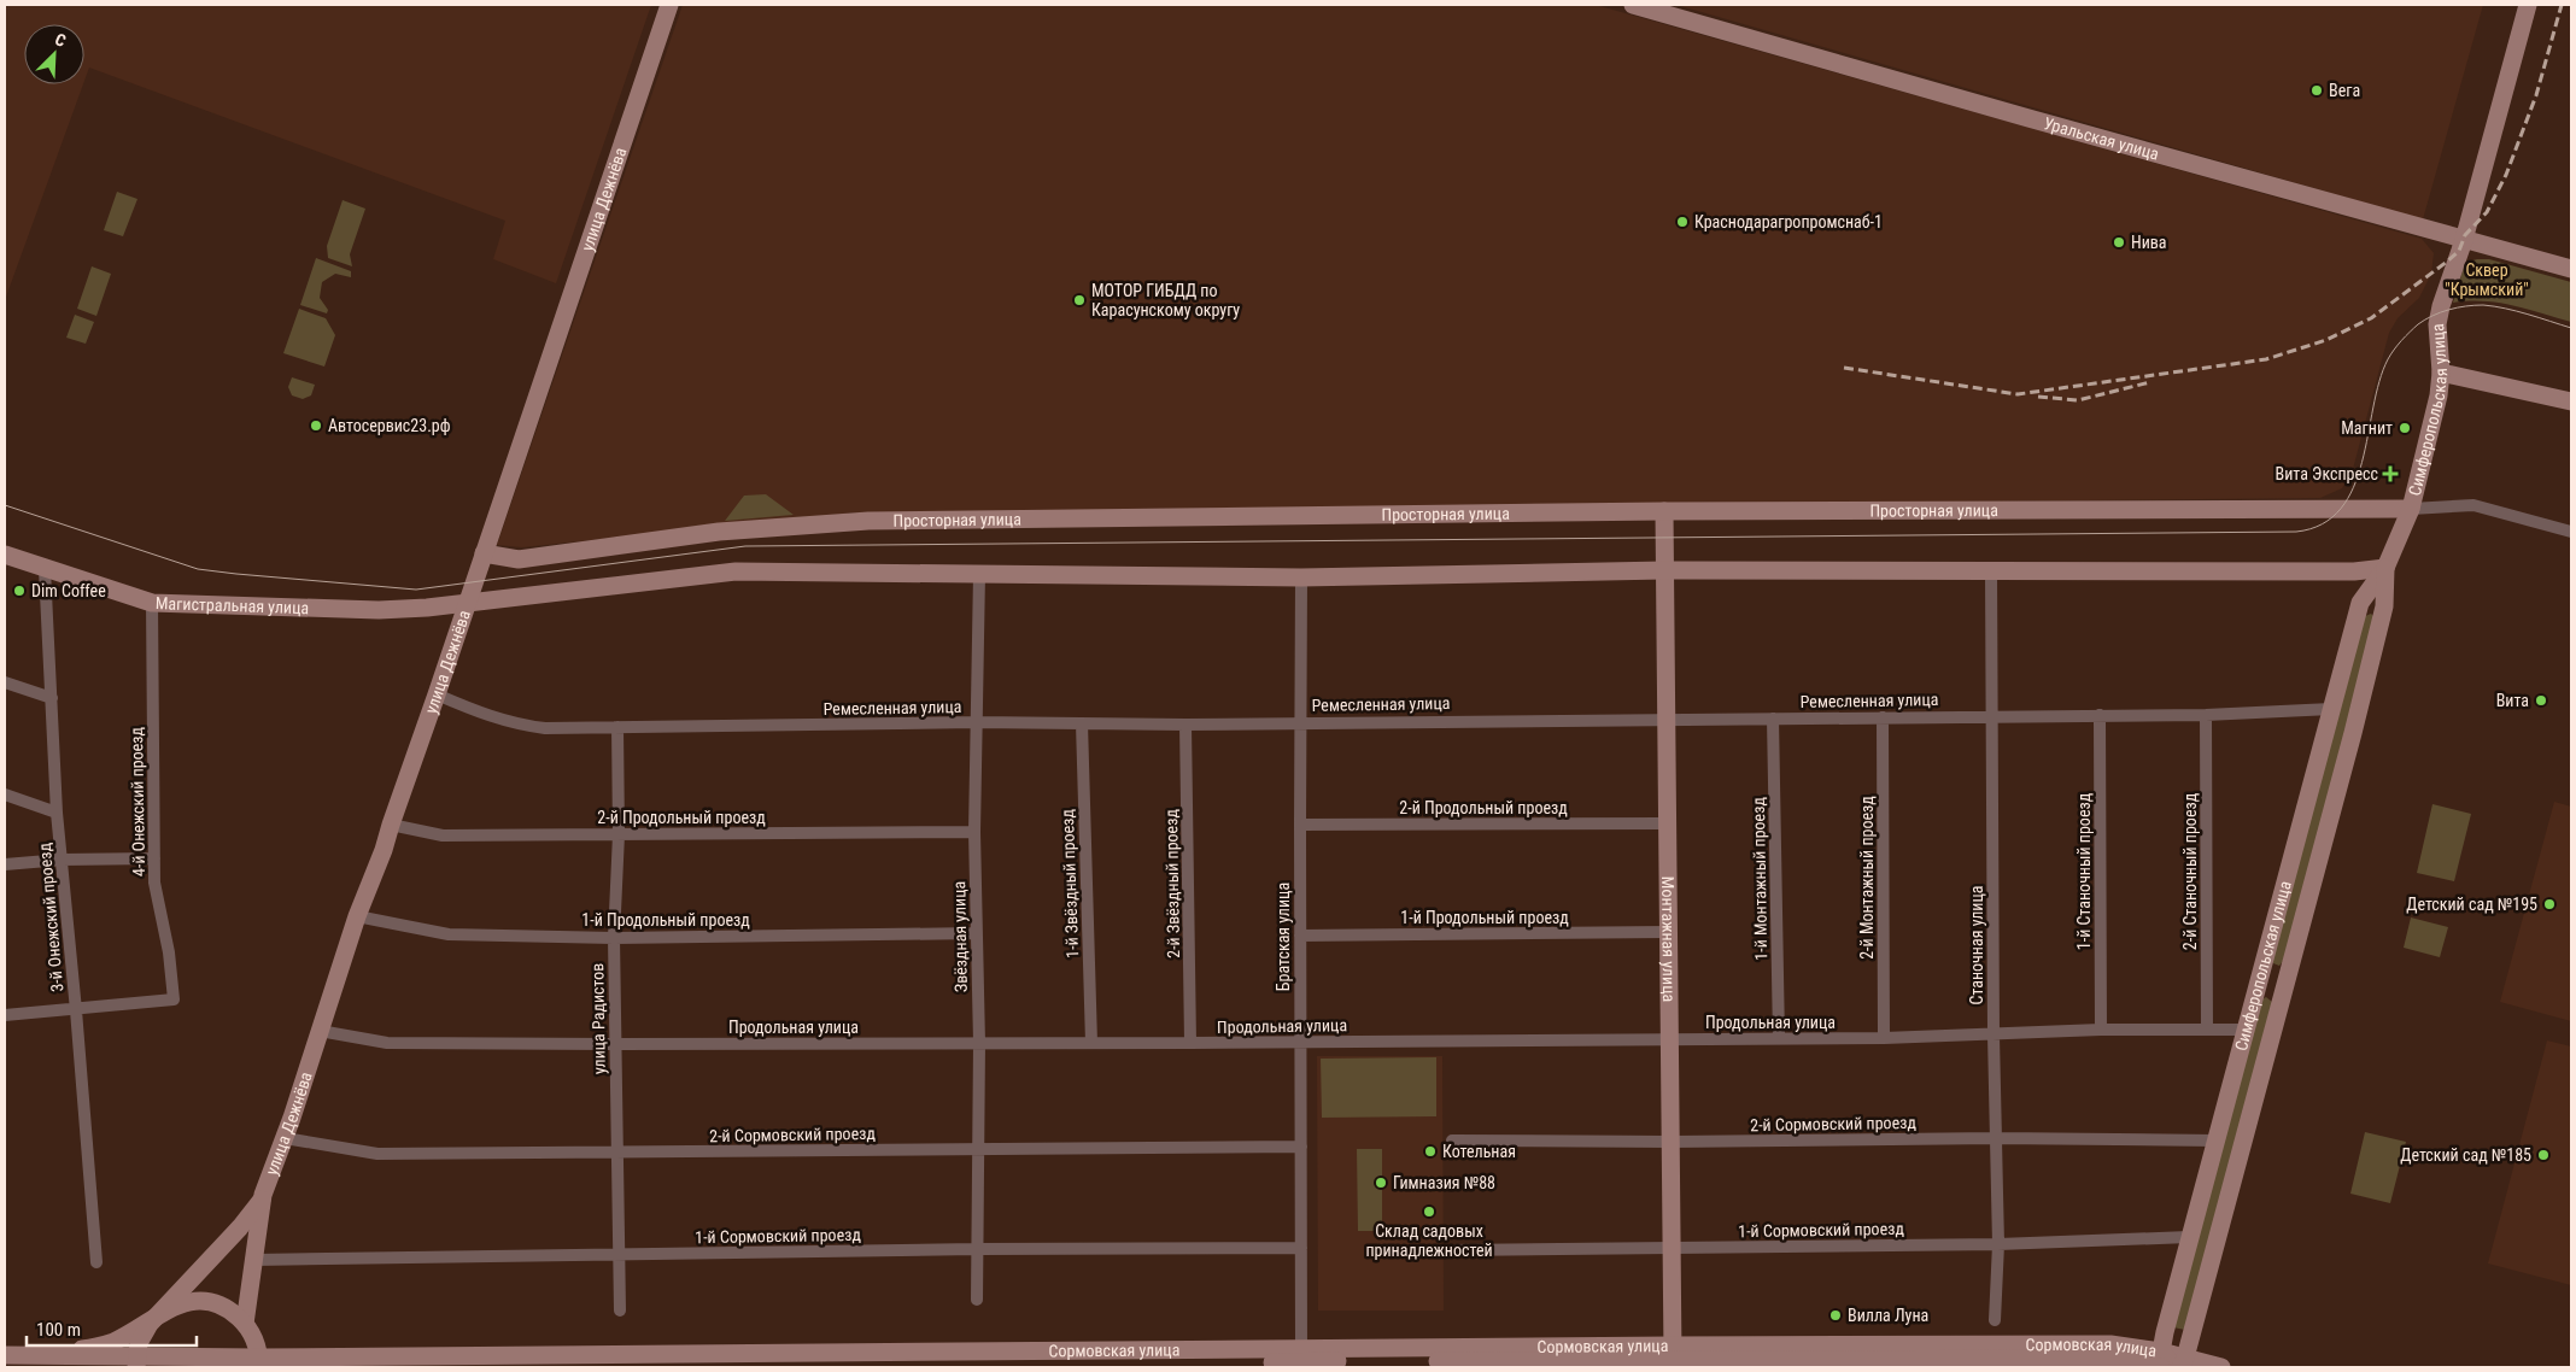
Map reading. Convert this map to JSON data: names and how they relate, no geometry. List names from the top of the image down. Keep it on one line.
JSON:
{"streets":{"street":["Уральская улица","улица Дежнёва","Симферопольская улица","Просторная улица","Магистральная улица","Ремесленная улица","4-й Онежский проезд","2-й Продольный проезд","1-й Станочный проезд","2-й Станочный проезд","2-й Монтажный проезд","1-й Монтажный проезд","1-й Звёздный проезд","2-й Звёздный проезд","3-й Онежский проезд","1-й Продольный проезд","Звёздная улица","Братская улица","Монтажная улица","Станочная улица","улица Радистов","Продольная улица","2-й Сормовский проезд","1-й Сормовский проезд","Сормовская улица"]},"crossings":[["Уральская улица","Симферопольская улица"],["улица Дежнёва","Просторная улица"],["улица Дежнёва","Магистральная улица"],["улица Дежнёва","Ремесленная улица"],["улица Дежнёва","2-й Продольный проезд"],["улица Дежнёва","1-й Продольный проезд"],["улица Дежнёва","Продольная улица"],["улица Дежнёва","2-й Сормовский проезд"],["улица Дежнёва","1-й Сормовский проезд"],["Симферопольская улица","Просторная улица"],["Симферопольская улица","Ремесленная улица"],["Симферопольская улица","Продольная улица"],["Симферопольская улица","2-й Сормовский проезд"],["Симферопольская улица","1-й Сормовский проезд"],["Симферопольская улица","Сормовская улица"],["Просторная улица","Монтажная улица"],["Магистральная улица","4-й Онежский проезд"],["Магистральная улица","3-й Онежский проезд"],["Ремесленная улица","1-й Станочный проезд"],["Ремесленная улица","2-й Станочный проезд"],["Ремесленная улица","2-й Монтажный проезд"],["Ремесленная улица","1-й Монтажный проезд"],["Ремесленная улица","1-й Звёздный проезд"],["Ремесленная улица","2-й Звёздный проезд"],["Ремесленная улица","Звёздная улица"],["Ремесленная улица","Братская улица"],["Ремесленная улица","Монтажная улица"],["Ремесленная улица","Станочная улица"],["Ремесленная улица","улица Радистов"],["4-й Онежский проезд","3-й Онежский проезд"],["2-й Продольный проезд","Звёздная улица"],["2-й Продольный проезд","Братская улица"],["2-й Продольный проезд","Монтажная улица"],["2-й Продольный проезд","улица Радистов"],["1-й Станочный проезд","Продольная улица"],["2-й Станочный проезд","Продольная улица"],["2-й Монтажный проезд","Продольная улица"],["1-й Монтажный проезд","Продольная улица"],["1-й Звёздный проезд","Продольная улица"],["2-й Звёздный проезд","Продольная улица"],["1-й Продольный проезд","Звёздная улица"],["1-й Продольный проезд","Братская улица"],["1-й Продольный проезд","Монтажная улица"],["1-й Продольный проезд","улица Радистов"],["Звёздная улица","Продольная улица"],["Звёздная улица","2-й Сормовский проезд"],["Звёздная улица","1-й Сормовский проезд"],["Братская улица","Продольная улица"],["Братская улица","2-й Сормовский проезд"],["Братская улица","1-й Сормовский проезд"],["Братская улица","Сормовская улица"],["Монтажная улица","Продольная улица"],["Монтажная улица","2-й Сормовский проезд"],["Монтажная улица","1-й Сормовский проезд"],["Монтажная улица","Сормовская улица"],["Станочная улица","Продольная улица"],["Станочная улица","2-й Сормовский проезд"],["Станочная улица","1-й Сормовский проезд"],["улица Радистов","Продольная улица"],["улица Радистов","2-й Сормовский проезд"],["улица Радистов","1-й Сормовский проезд"]],"parks":["Сквер \"Крымский\""],"places":{"other":["Вега","Краснодарагропромснаб-1","Нива","МОТОР ГИБДД по Карасунскому округу","Автосервис23.рф","Магнит","Dim Coffee","Вита","Детский сад №195","Котельная","Детский сад №185","Гимназия №88","Склад садовых принадлежностей","Вилла Луна"],"health":["Вита Экспресс"]},"scale_bar":"100 m","north":"top right"}
